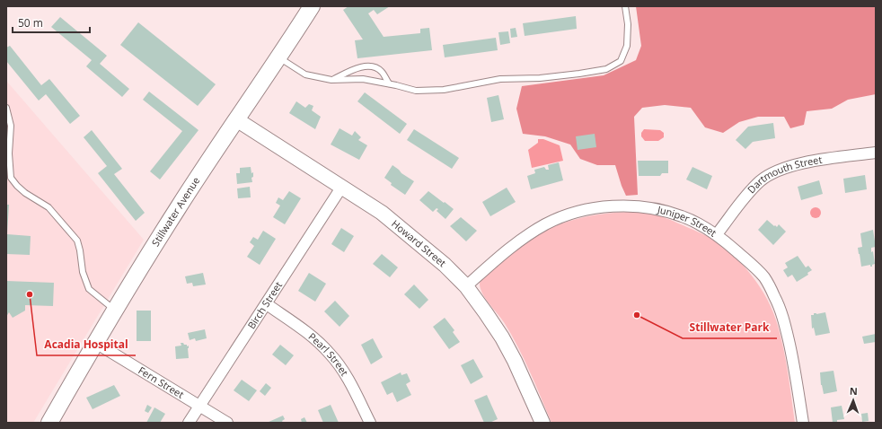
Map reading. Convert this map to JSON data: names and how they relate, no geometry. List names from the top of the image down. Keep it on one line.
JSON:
{"streets":{"main road":["Stillwater Avenue"],"street":["Dartmouth Street","Juniper Street","Howard Street","Birch Street","Pearl Street","Fern Street"]},"crossings":[["Dartmouth Street","Juniper Street"],["Stillwater Avenue","Howard Street"],["Stillwater Avenue","Fern Street"],["Juniper Street","Howard Street"],["Howard Street","Birch Street"],["Birch Street","Pearl Street"],["Birch Street","Fern Street"]],"places":["Acadia Hospital","Stillwater Park"],"scale_bar":"50 m","north":"top"}
